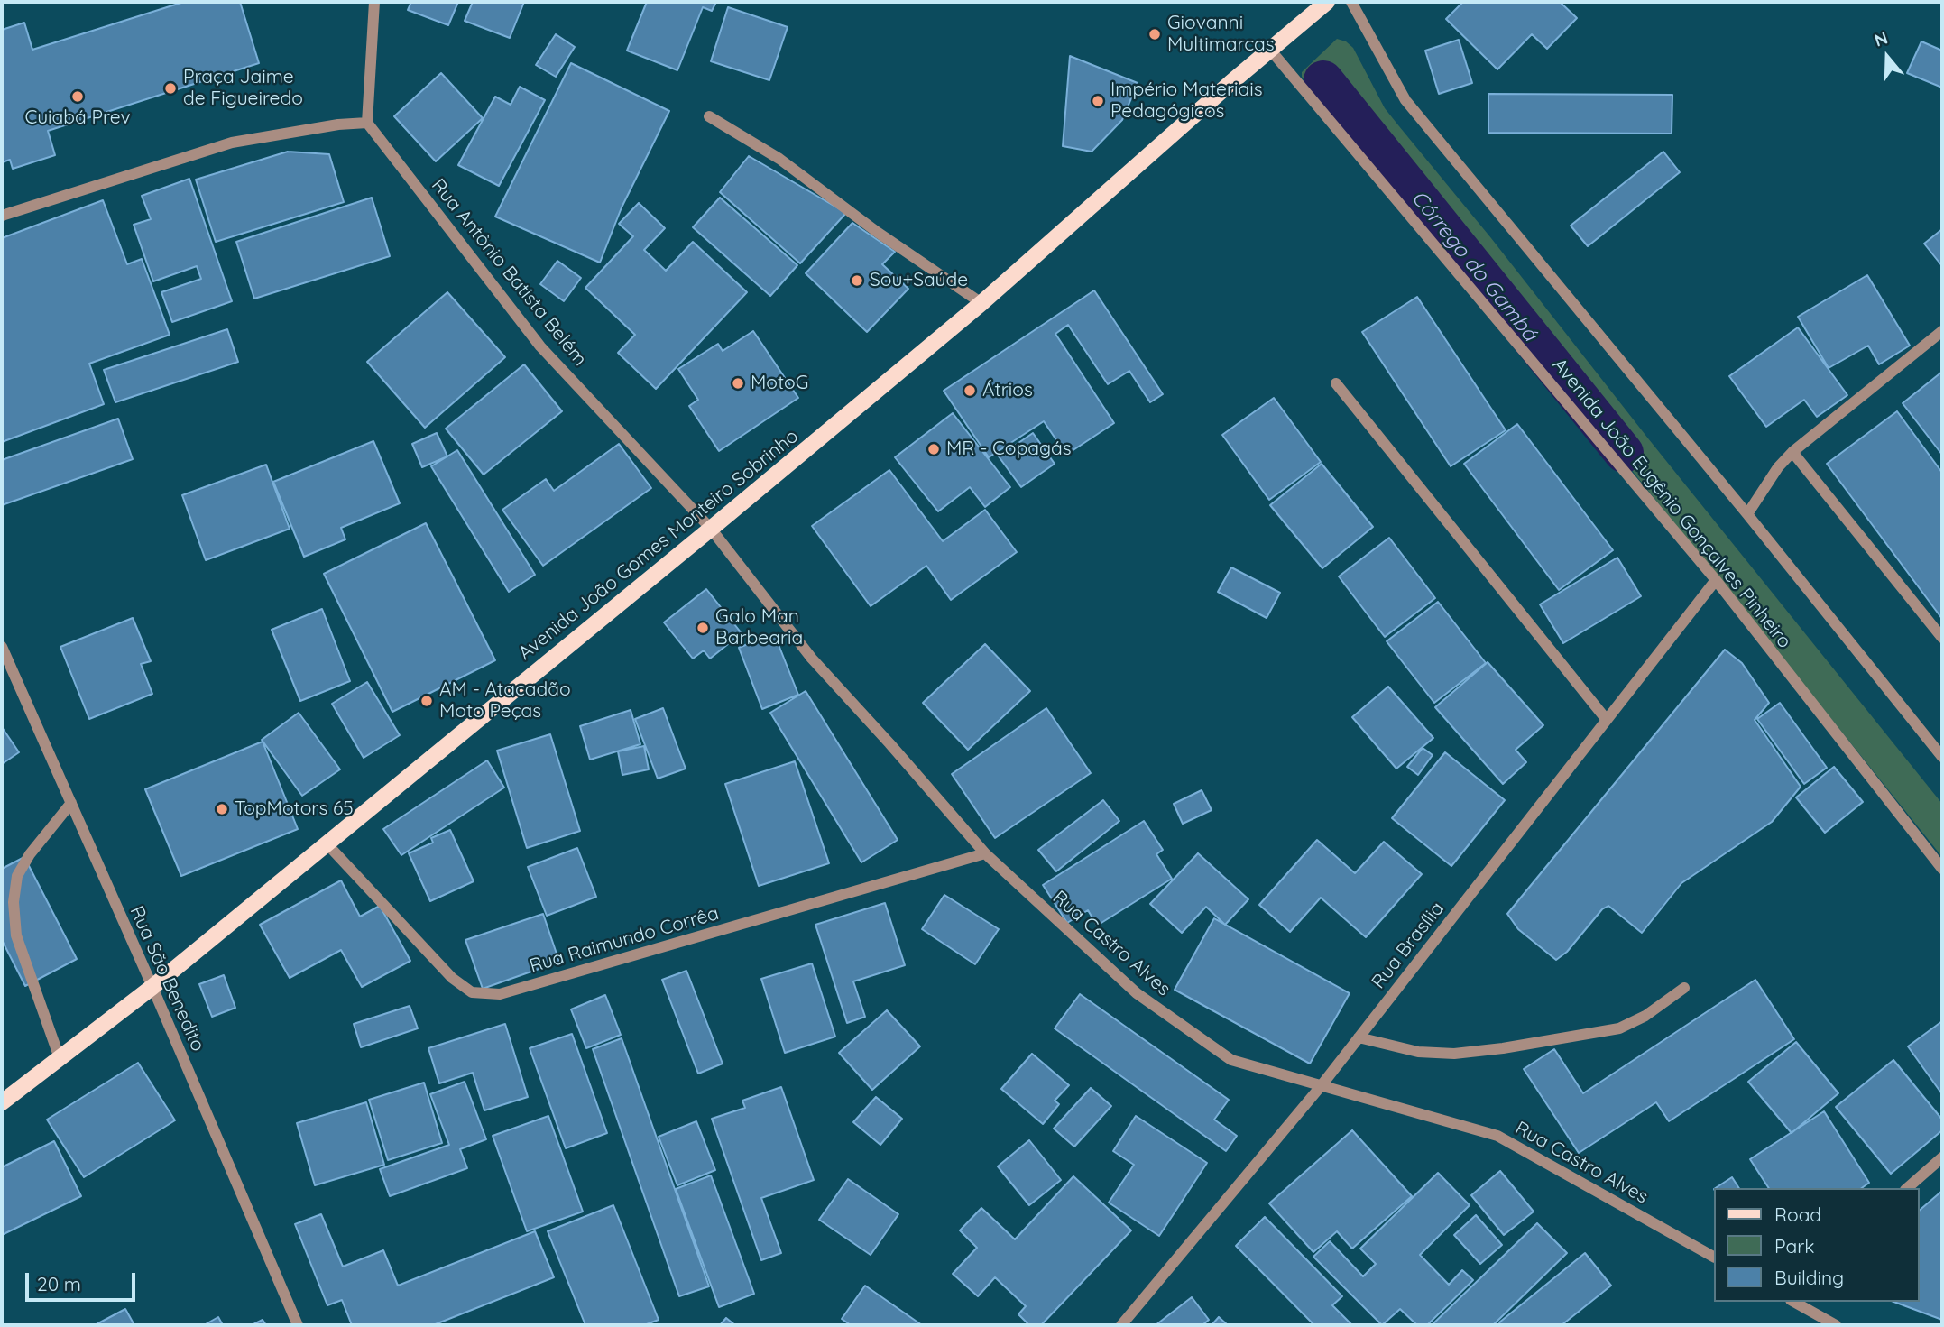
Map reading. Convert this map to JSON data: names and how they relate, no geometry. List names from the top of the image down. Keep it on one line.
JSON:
{"streets":{"main road":["Avenida João Gomes Monteiro Sobrinho"],"street":["Rua Antônio Batista Belém","Avenida João Eugênio Gonçalves Pinheiro","Rua Raimundo Corrêa","Rua Castro Alves","Rua Brasília","Rua São Benedito"]},"crossings":[["Rua Antônio Batista Belém","Avenida João Gomes Monteiro Sobrinho"],["Rua Antônio Batista Belém","Rua Castro Alves"],["Avenida João Eugênio Gonçalves Pinheiro","Avenida João Gomes Monteiro Sobrinho"],["Avenida João Eugênio Gonçalves Pinheiro","Rua Brasília"],["Avenida João Gomes Monteiro Sobrinho","Rua Raimundo Corrêa"],["Avenida João Gomes Monteiro Sobrinho","Rua Castro Alves"],["Avenida João Gomes Monteiro Sobrinho","Rua São Benedito"],["Rua Raimundo Corrêa","Rua Castro Alves"],["Rua Castro Alves","Rua Brasília"]],"water":["Córrego do Gambá"],"places":["Giovanni Multimarcas","Praça Jaime de Figueiredo","Cuiabá Prev","Império Materiais Pedagógicos","Sou+Saúde","MotoG","Átrios","MR - Copagás","Galo Man Barbearia","AM - Atacadão Moto Peças","TopMotors 65"],"legend":["Road","Park","Building"],"scale_bar":"20 m","north":"top"}
